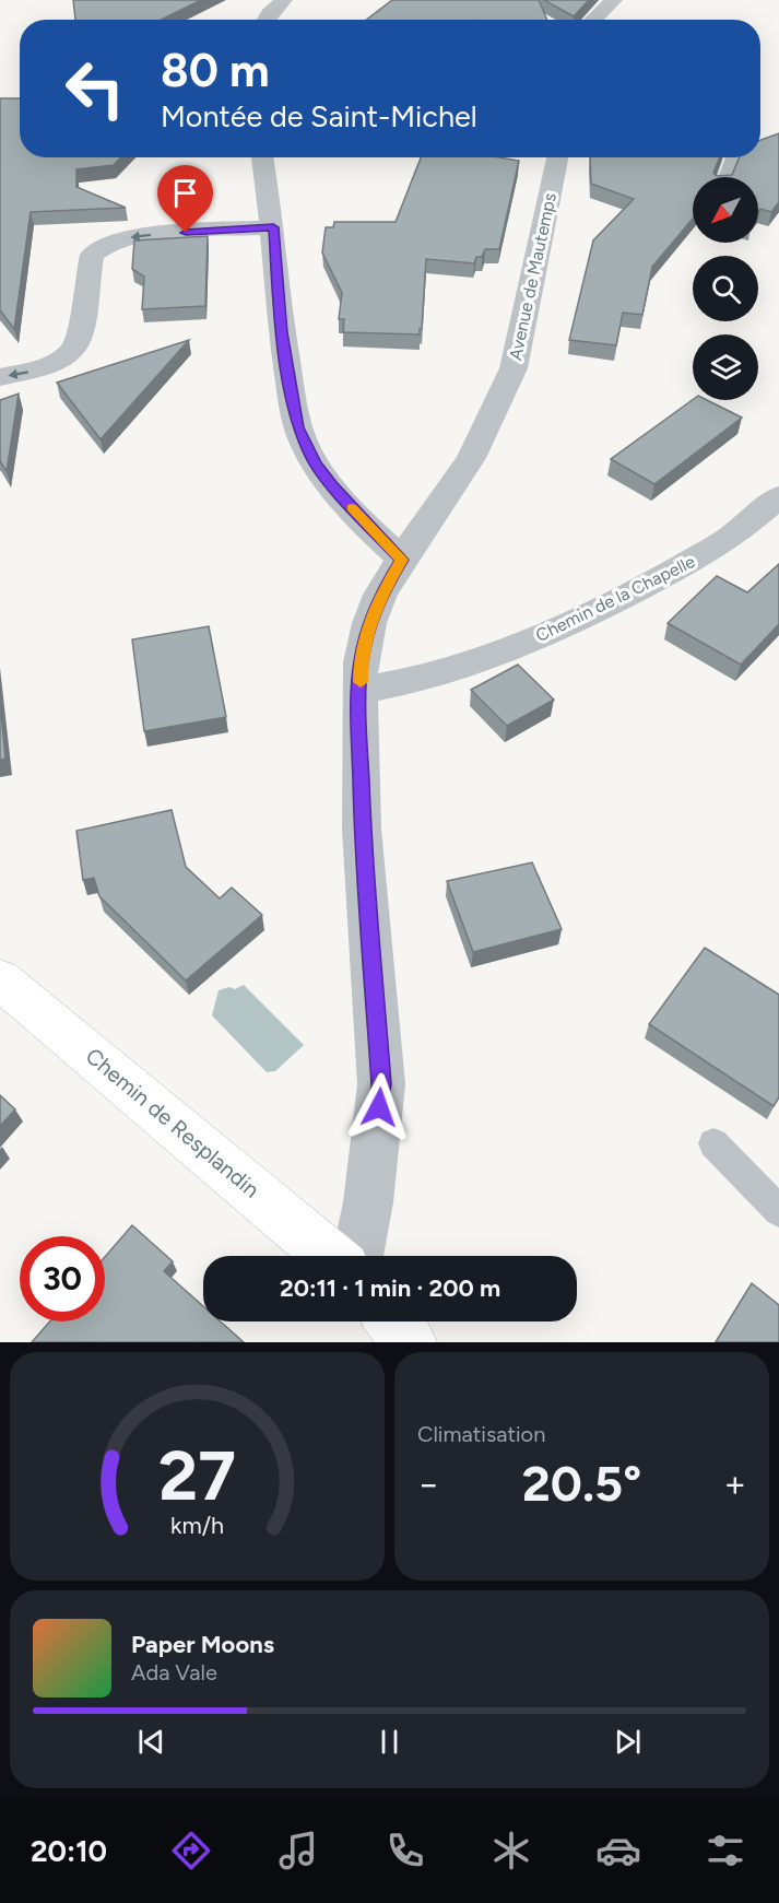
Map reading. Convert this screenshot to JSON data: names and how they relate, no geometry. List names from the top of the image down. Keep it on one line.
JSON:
{"streets":{"street":["Avenue de Mautemps","Chemin de la Chapelle","Chemin de Resplandin"]},"crossings":[["Avenue de Mautemps","Chemin de la Chapelle"]],"north":"bottom left","page":{"turn":["80 m","Montée de Saint-Michel"],"limit":"30","trip":"20:11 · 1 min · 200 m","tile":"Climatisation","heat":["−","20.5°","+"],"song":["Paper Moons","Ada Vale"],"tabs":"20:10","gauge":["27","km/h"]}}
